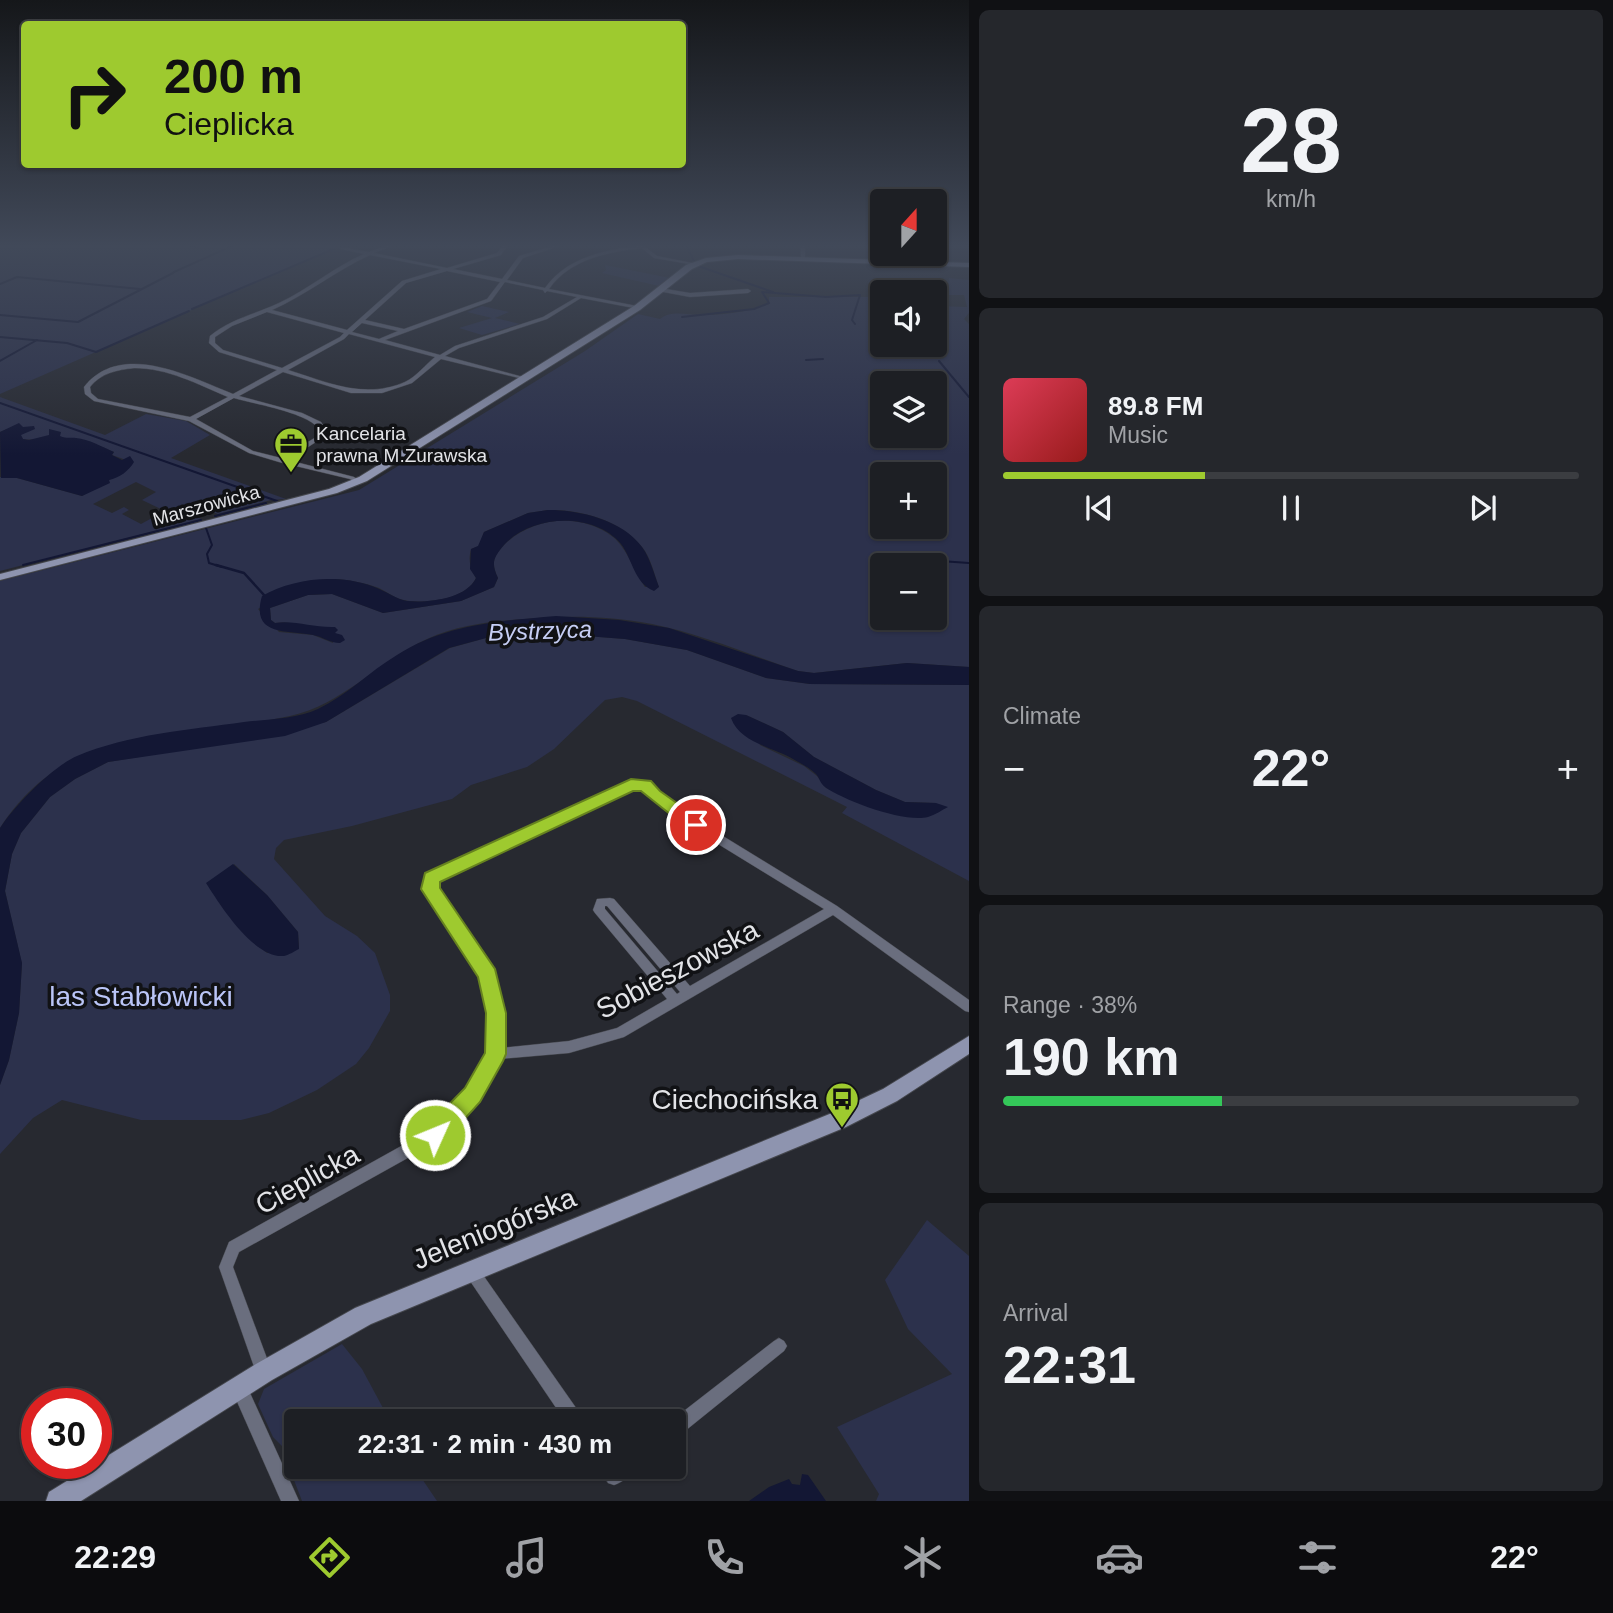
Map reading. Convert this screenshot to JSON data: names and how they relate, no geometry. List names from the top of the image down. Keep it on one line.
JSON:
{"streets":{"street":["Marszowicka","Sobieszowska","Cieplicka","Jeleniogórska"]},"crossings":[["Sobieszowska","Cieplicka"],["Cieplicka","Jeleniogórska"]],"water":["Bystrzyca"],"parks":["las Stabłowicki"],"places":{"office":["Kancelaria prawna M.Zurawska"],"bus stop":["Ciechocińska"]},"north":"top","page":{"tile":[["28","km/h"],"Climate",["Range · 38%","190 km"],["Arrival","22:31"]],"turn":["200 m","Cieplicka"],"map_buttons":["+","−"],"song":["89.8 FM","Music"],"heat":["−","22°","+"],"limit":"30","trip":"22:31 · 2 min · 430 m","tabs":["22:29","22°"]}}
